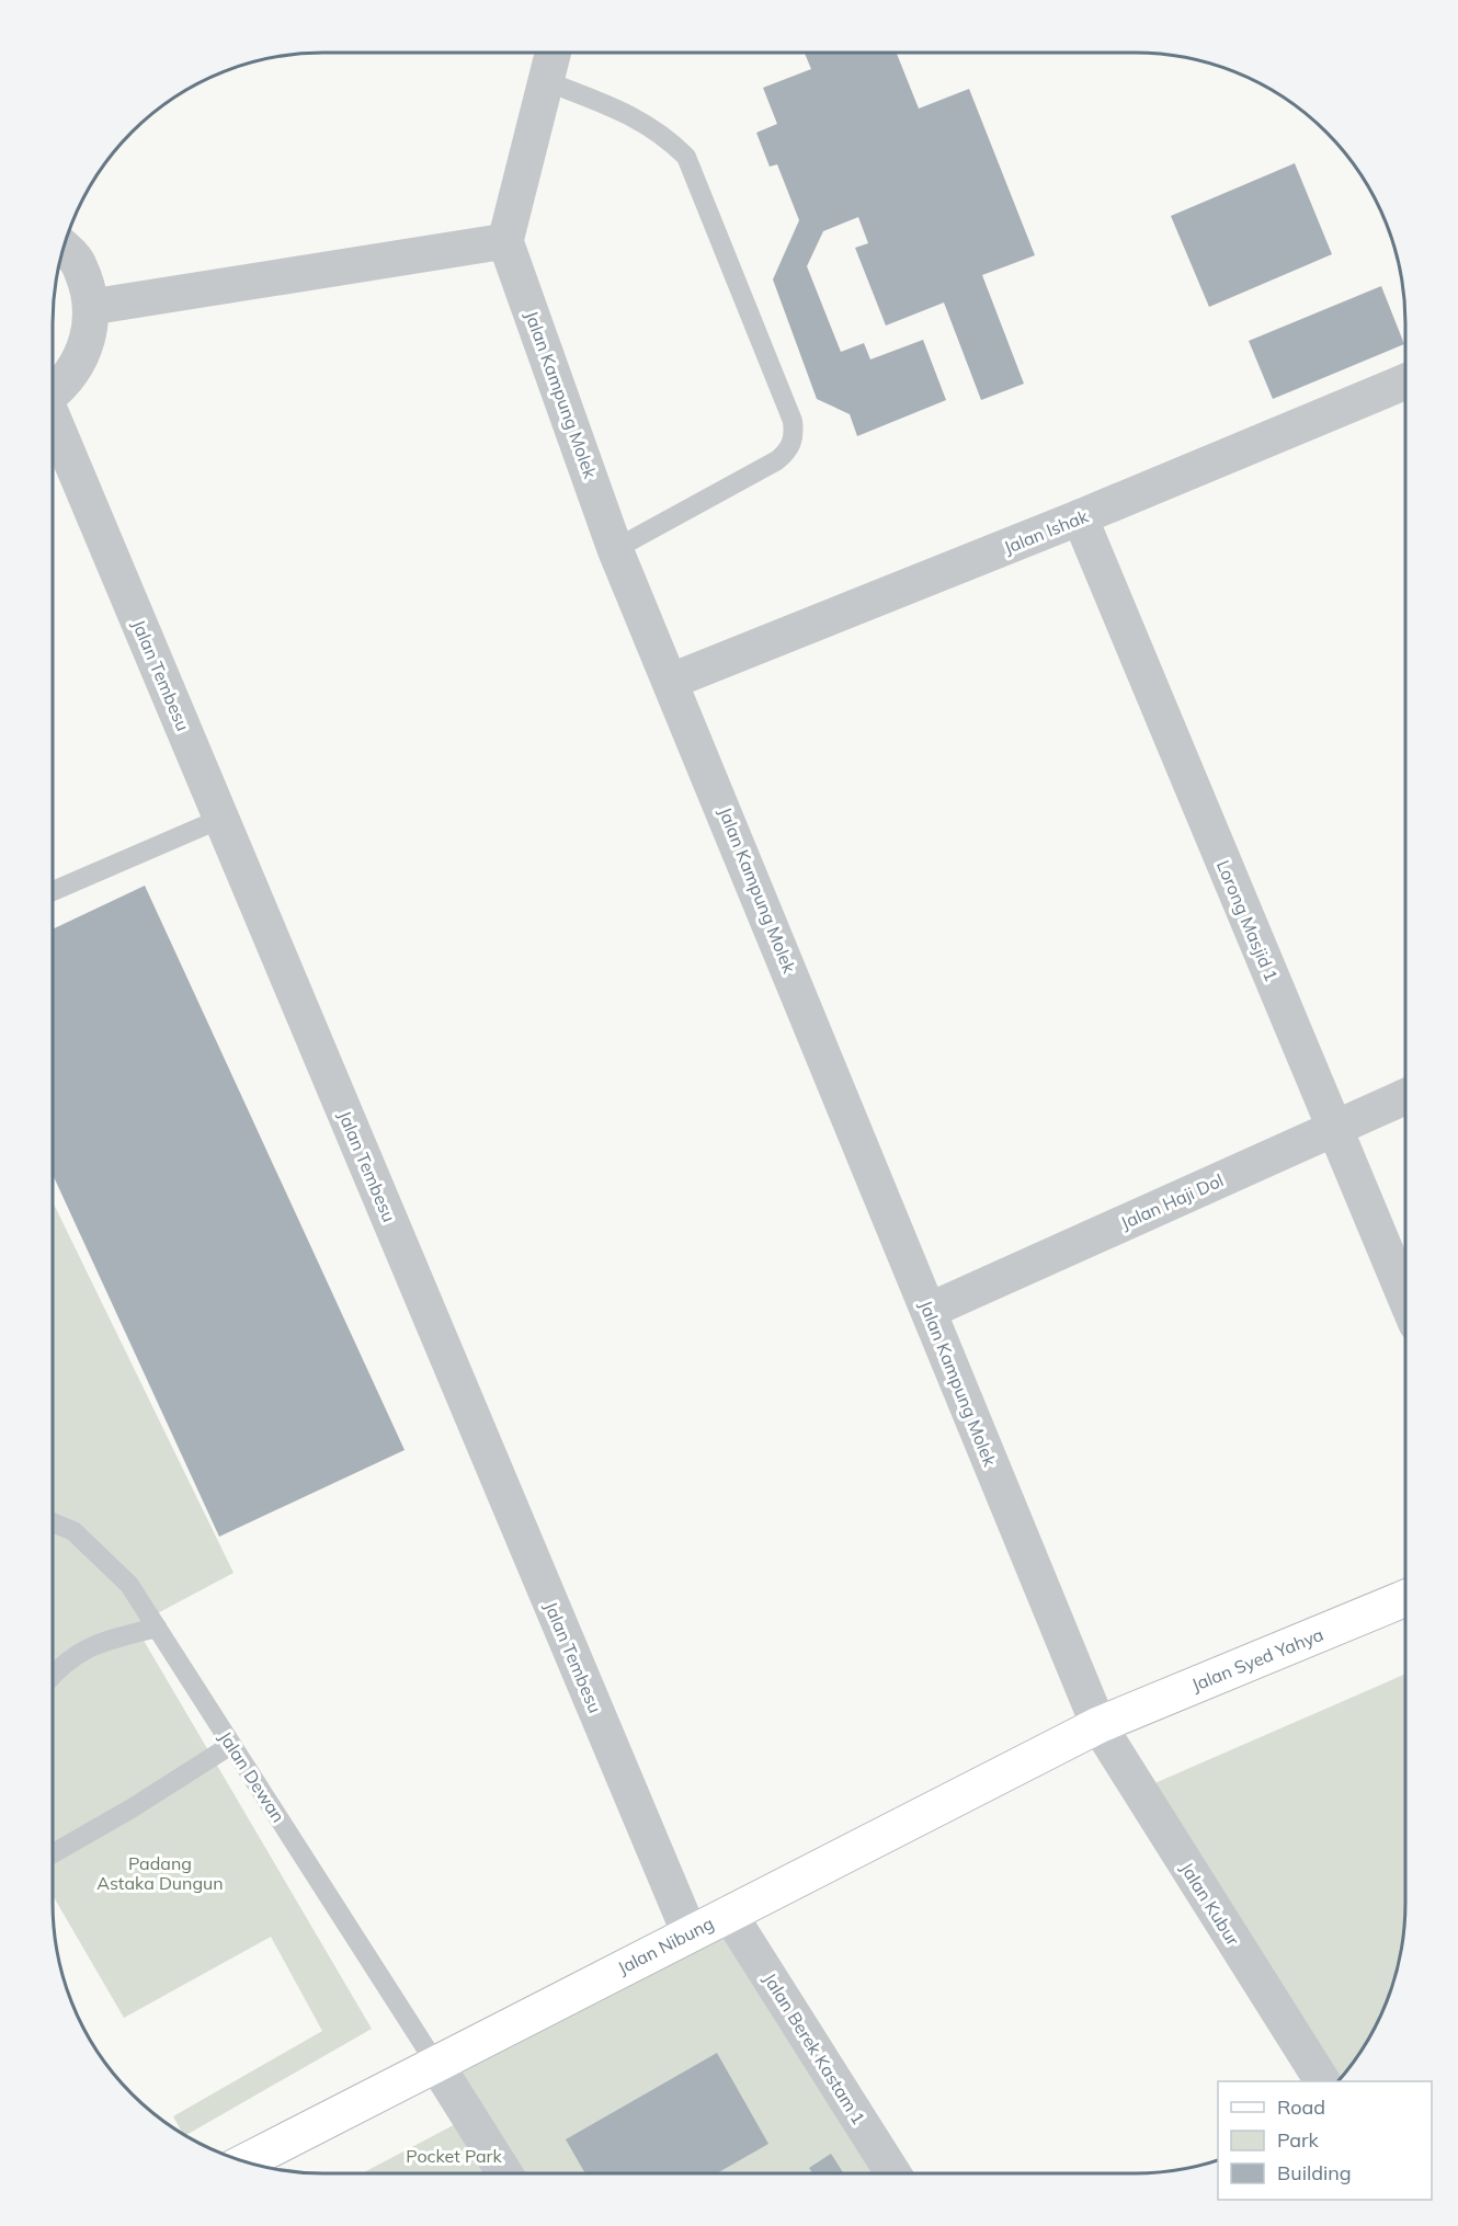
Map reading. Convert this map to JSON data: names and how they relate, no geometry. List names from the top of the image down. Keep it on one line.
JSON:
{"streets":{"main road":["Jalan Syed Yahya","Jalan Nibung"],"street":["Jalan Kampung Molek","Jalan Ishak","Jalan Tembesu","Lorong Masjid 1","Jalan Haji Dol","Jalan Kubur","Jalan Berek Kastam 1"],"lane":["Jalan Dewan"]},"crossings":[["Jalan Kampung Molek","Jalan Ishak"],["Jalan Kampung Molek","Jalan Haji Dol"],["Jalan Kampung Molek","Jalan Syed Yahya"],["Jalan Kampung Molek","Jalan Kubur"],["Jalan Kampung Molek","Jalan Nibung"],["Jalan Ishak","Lorong Masjid 1"],["Jalan Tembesu","Jalan Nibung"],["Lorong Masjid 1","Jalan Haji Dol"],["Jalan Syed Yahya","Jalan Kubur"],["Jalan Syed Yahya","Jalan Nibung"],["Jalan Dewan","Jalan Nibung"],["Jalan Kubur","Jalan Nibung"],["Jalan Nibung","Jalan Berek Kastam 1"]],"parks":["Padang Astaka Dungun","Pocket Park"],"legend":["Road","Park","Building"]}
